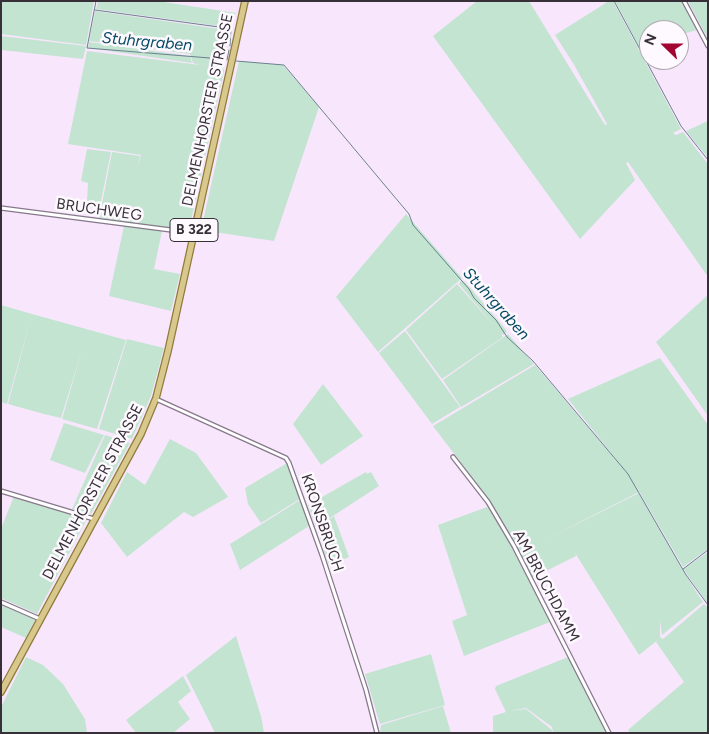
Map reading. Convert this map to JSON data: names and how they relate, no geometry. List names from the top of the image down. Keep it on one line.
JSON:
{"streets":{"main road":["DELMENHORSTER STRASSE","B 322"],"street":["BRUCHWEG","KRONSBRUCH","AM BRUCHDAMM"]},"crossings":[["DELMENHORSTER STRASSE","BRUCHWEG"],["DELMENHORSTER STRASSE","KRONSBRUCH"]],"water":["Stuhrgraben"],"north":"left"}
